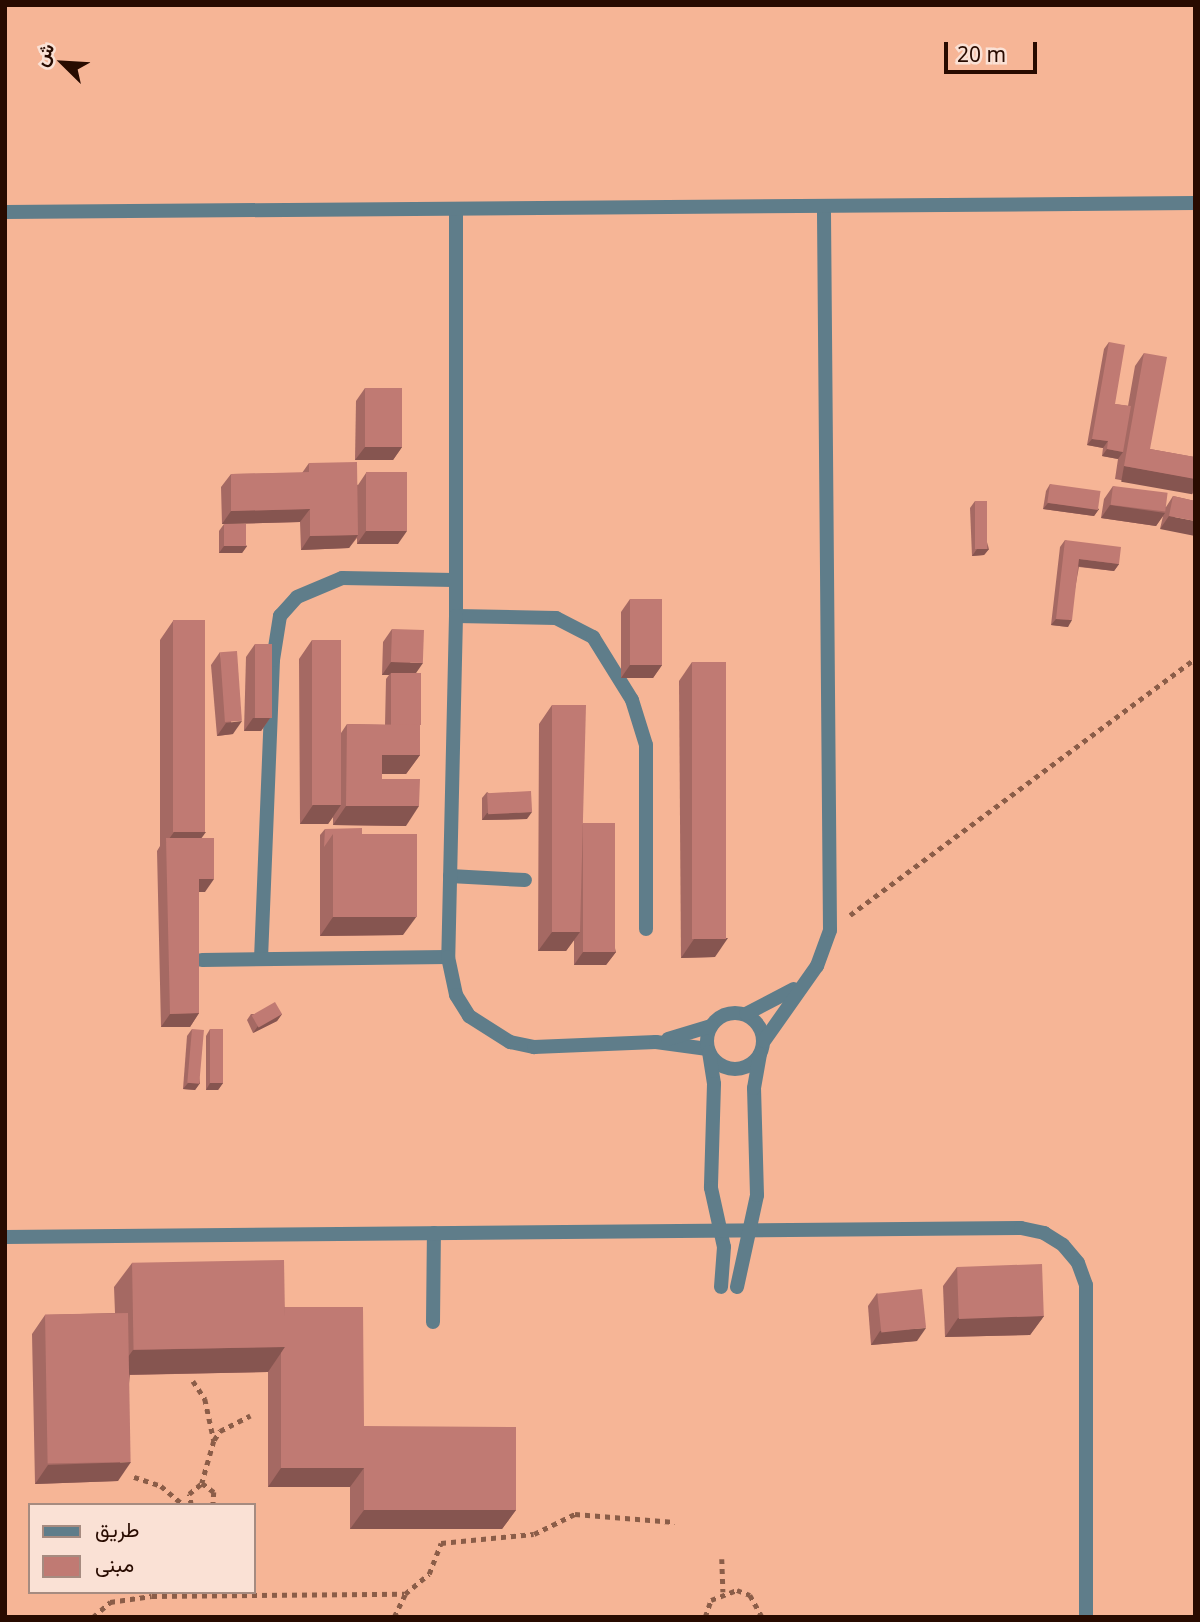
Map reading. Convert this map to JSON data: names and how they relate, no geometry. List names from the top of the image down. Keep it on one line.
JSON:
{"legend":["طريق","مبنى"],"scale_bar":"20 m","north":"top left"}
